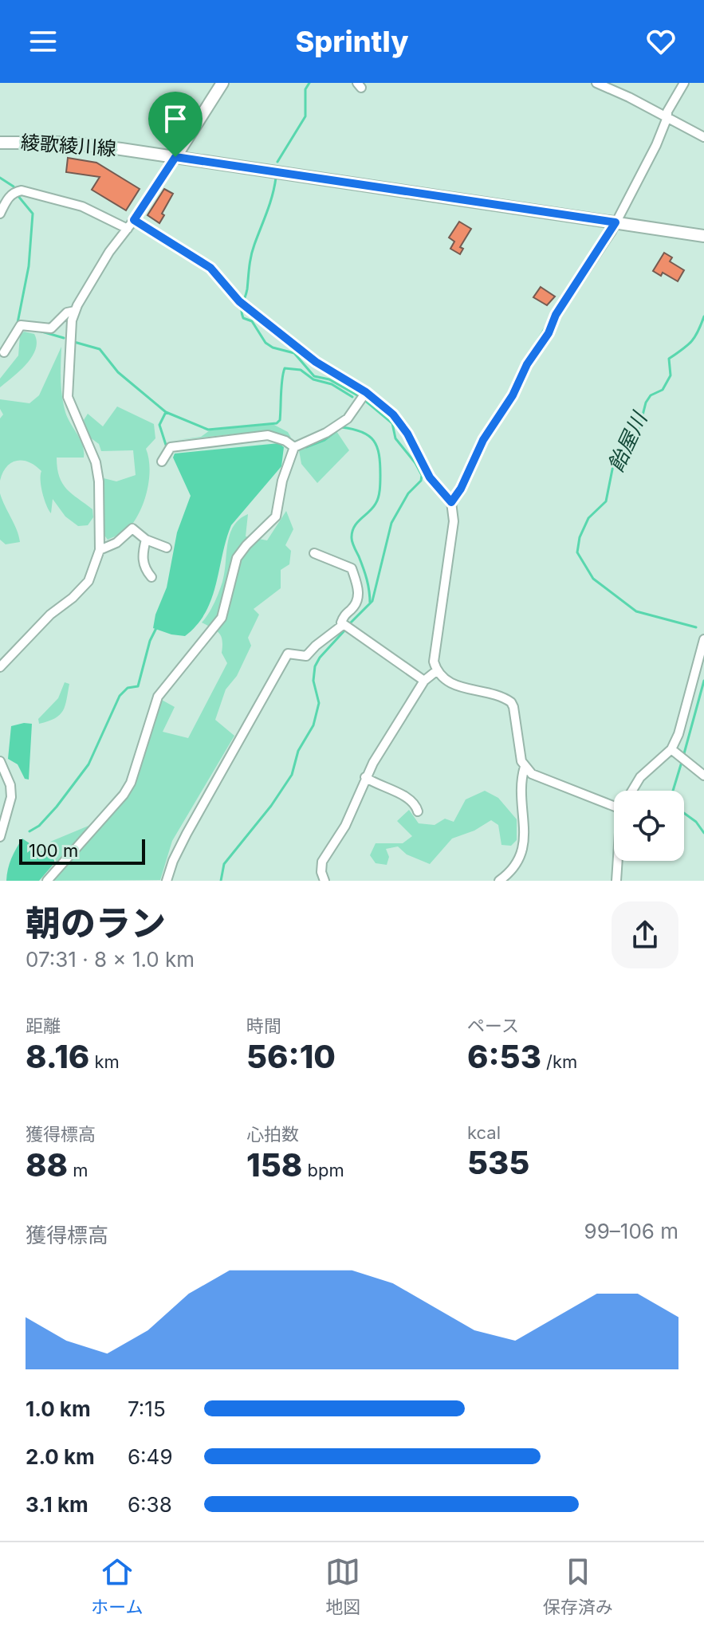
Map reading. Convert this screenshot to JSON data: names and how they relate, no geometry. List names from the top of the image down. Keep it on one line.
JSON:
{"streets":{"main road":["綾歌綾川線"]},"water":["飴屋川"],"scale_bar":"100 m","page":{"header":"Sprintly","scale":"100 m","heading":["朝のラン","07:31 · 8 × 1.0 km"],"stats":[["距離","8.16 km"],["時間","56:10"],["ペース","6:53 /km"],["獲得標高","88 m"],["心拍数","158 bpm"],["kcal","535"]],"chart":["獲得標高","99–106 m"],"list":[{"name":"1.0 km","note":"7:15"},{"name":"2.0 km","note":"6:49"},{"name":"3.1 km","note":"6:38"}],"tabs":["ホーム","地図","保存済み"]}}
